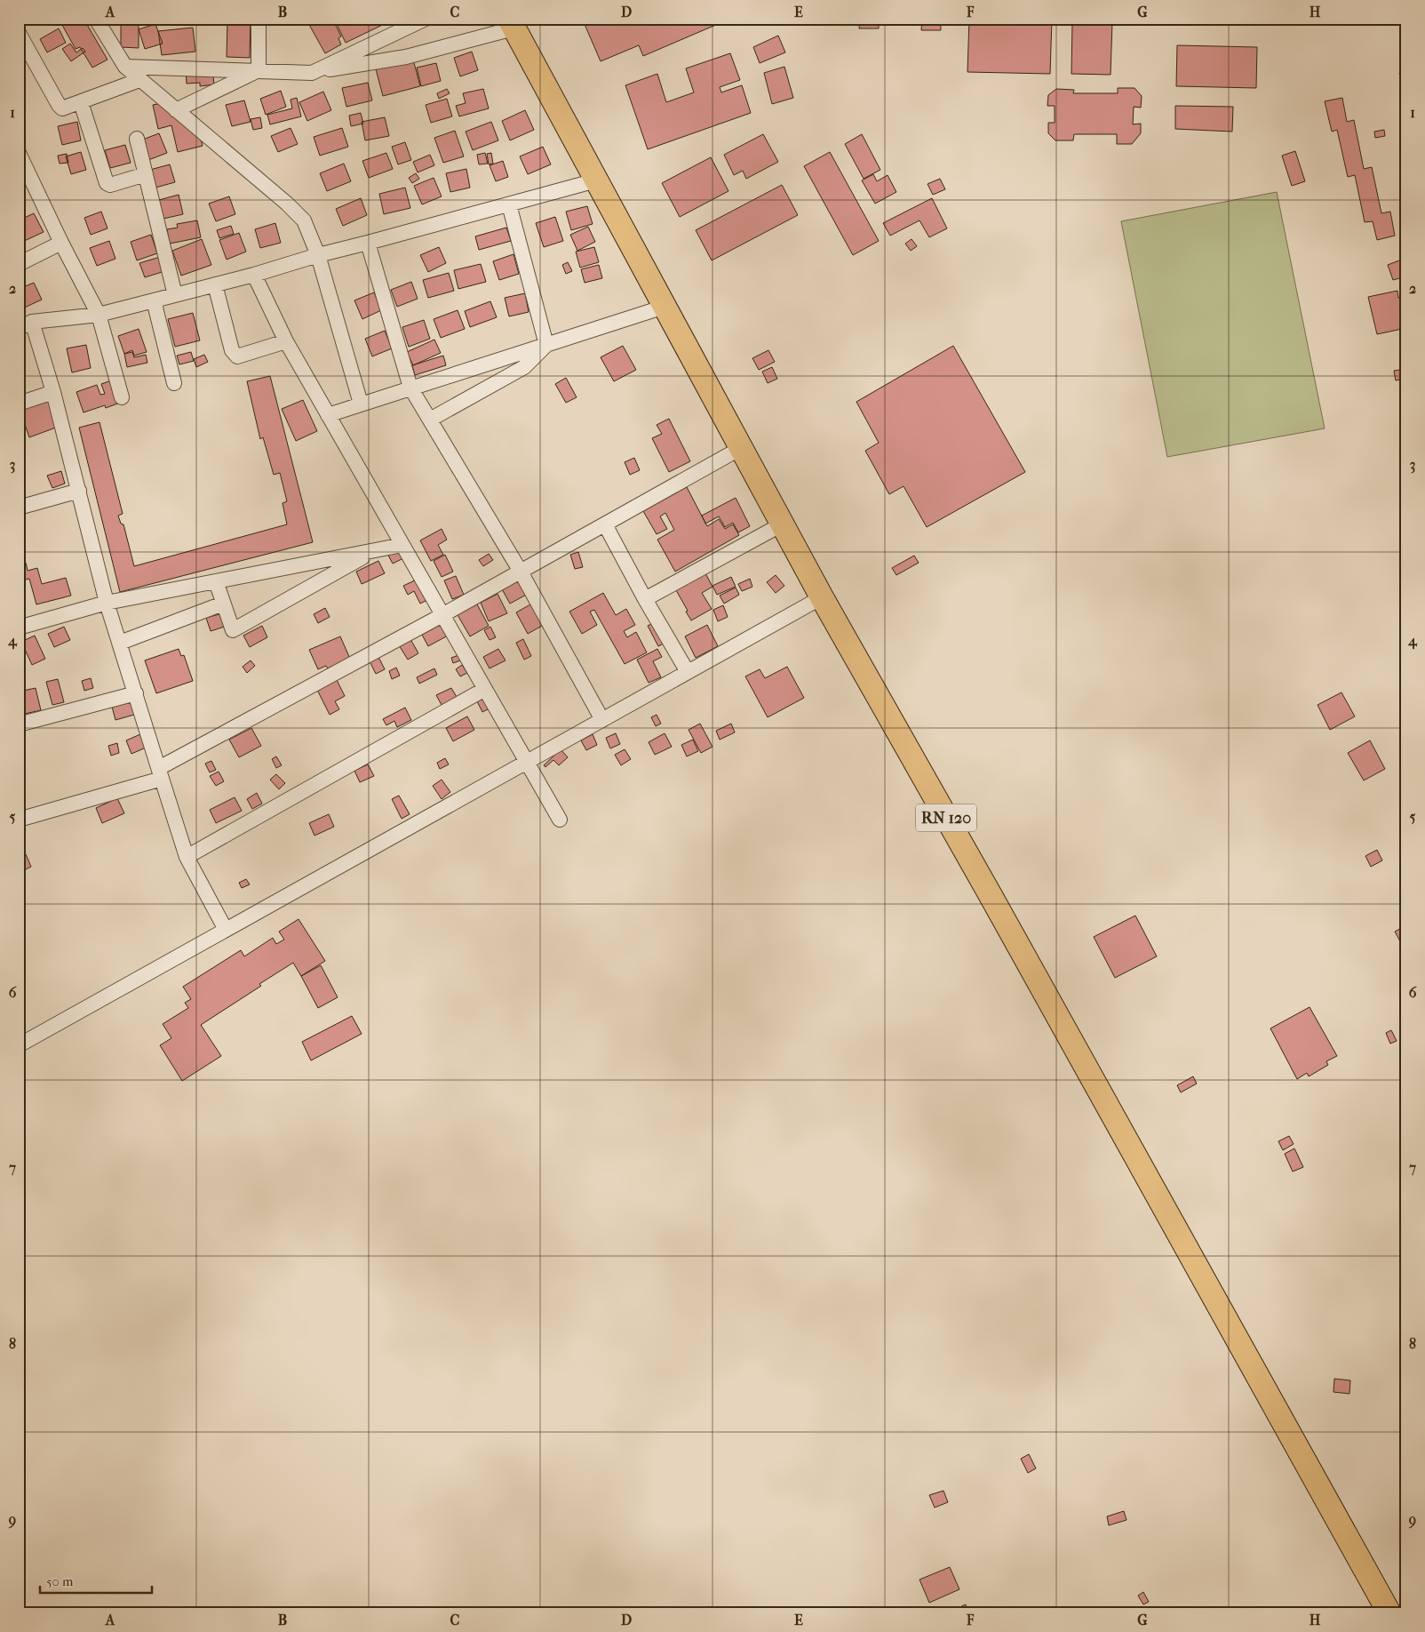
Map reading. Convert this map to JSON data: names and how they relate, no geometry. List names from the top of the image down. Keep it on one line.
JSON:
{"streets":{"main road":["RN 120"]},"scale_bar":"50 m","grid":{"columns":["A","B","C","D","E","F","G","H"],"rows":["1","2","3","4","5","6","7","8","9"]}}
